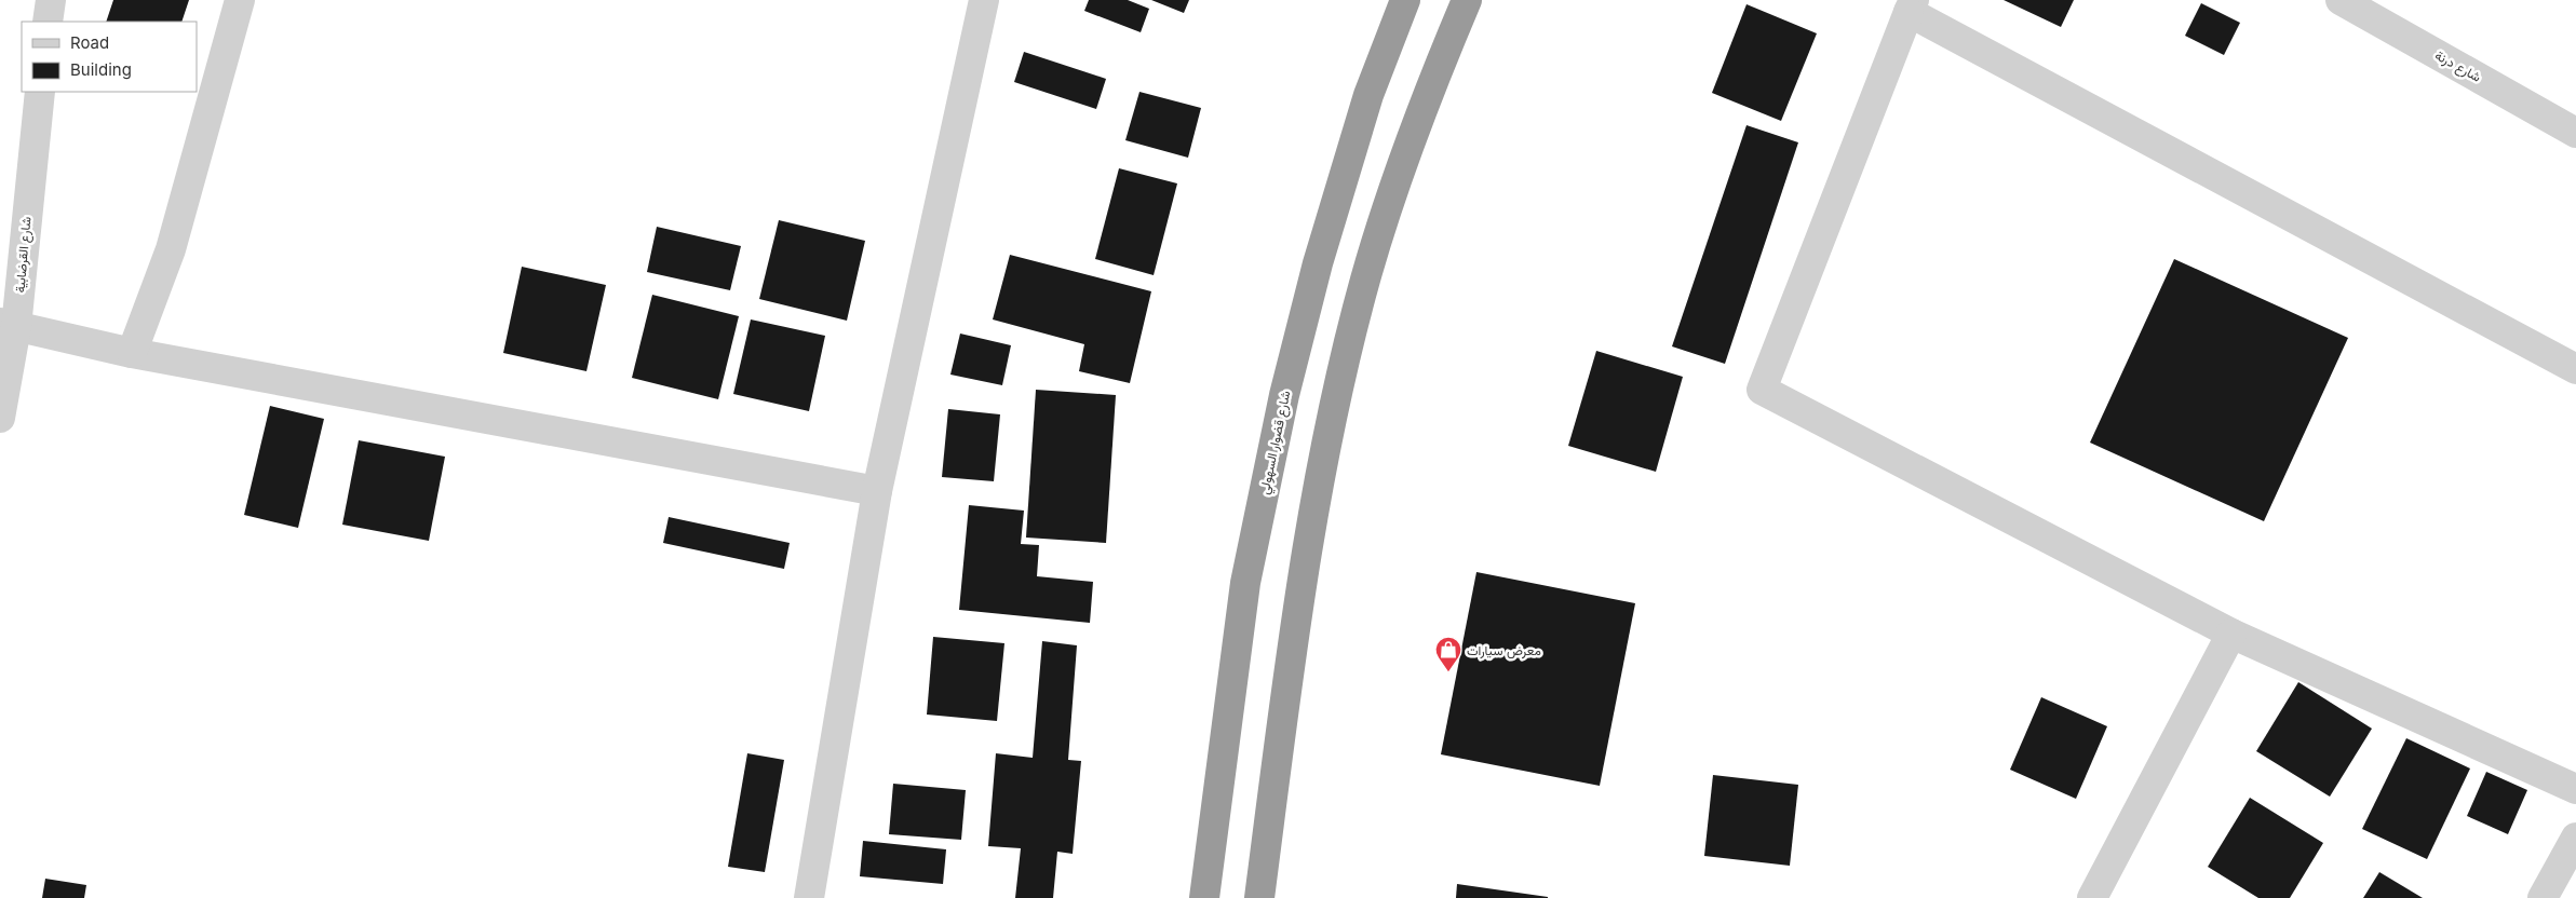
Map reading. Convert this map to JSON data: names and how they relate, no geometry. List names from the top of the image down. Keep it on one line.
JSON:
{"streets":{"highway":["شارع قضوار السهولي"],"street":["شارع درنة","شارع القرضابية"]},"places":{"shop":["معرض سيارات"]},"legend":["Road","Building"]}
